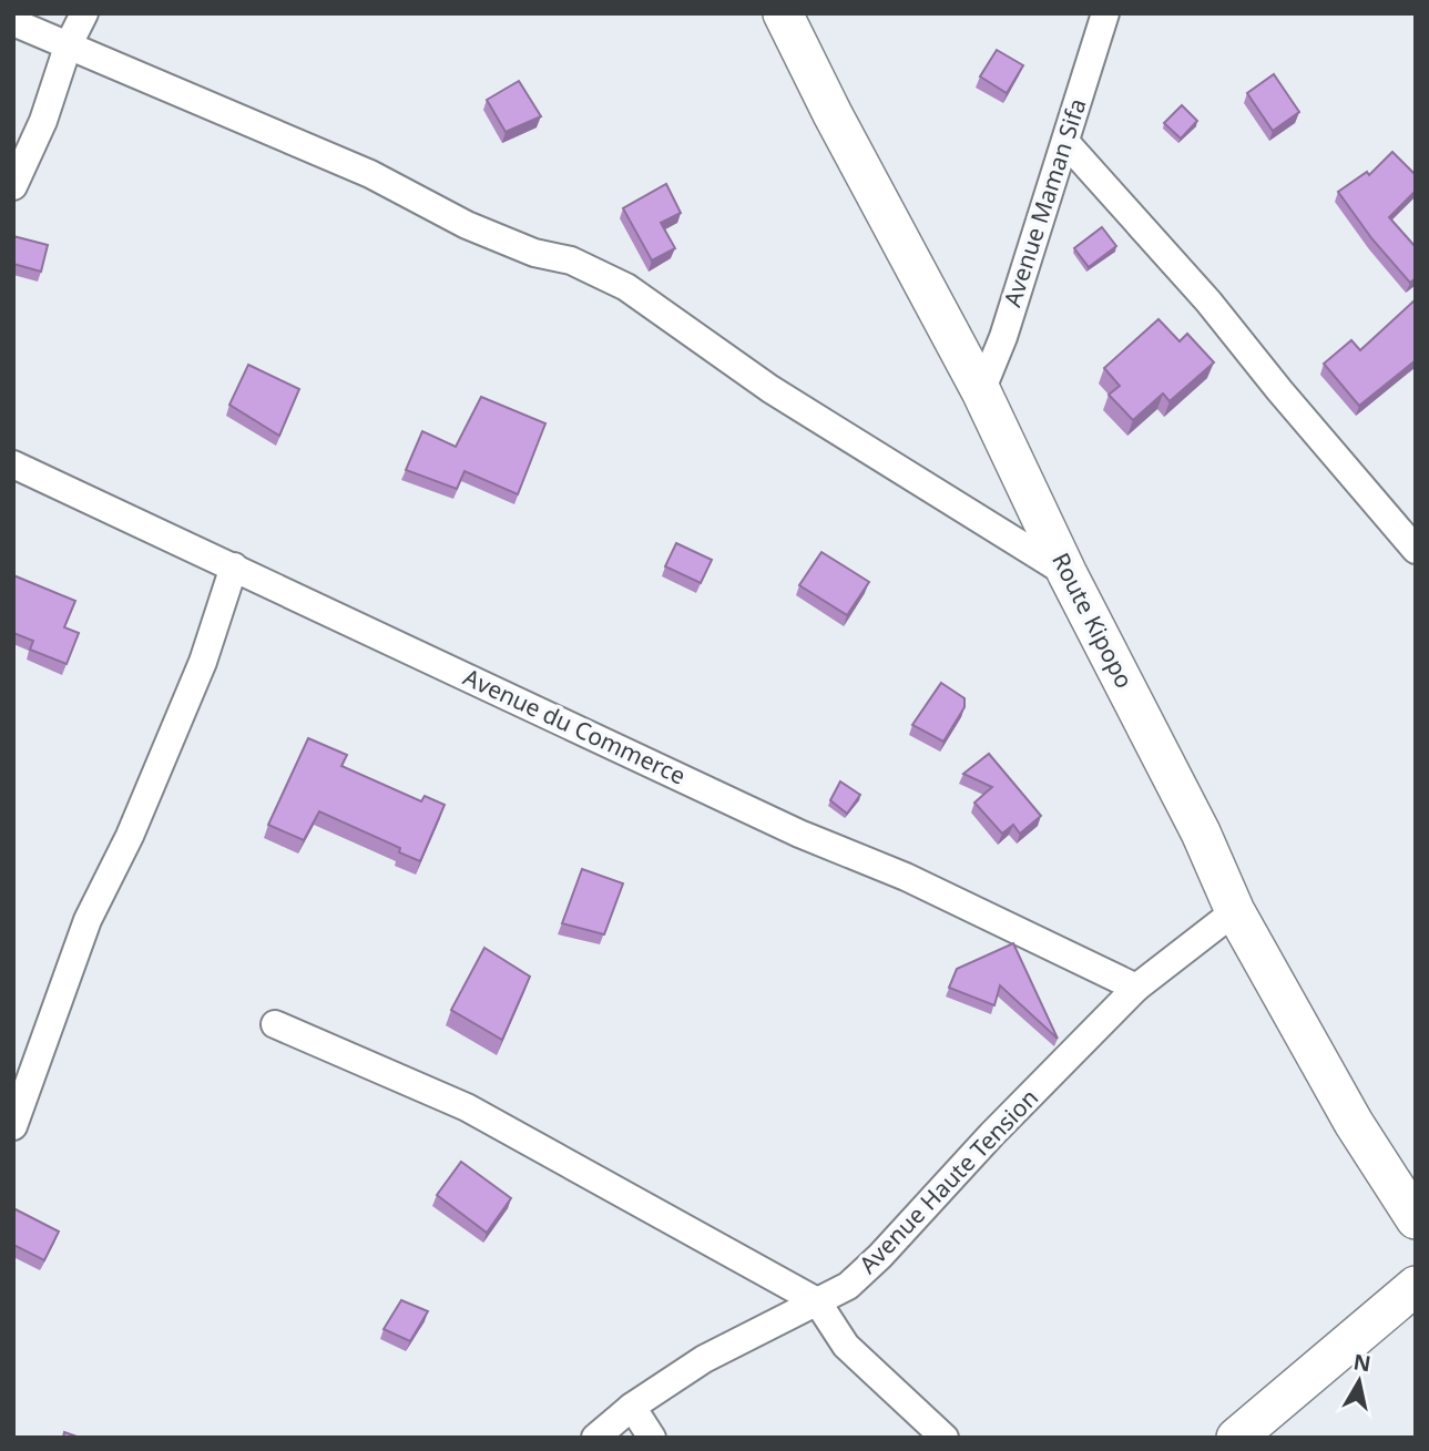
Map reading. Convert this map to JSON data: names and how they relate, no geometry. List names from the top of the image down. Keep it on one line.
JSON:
{"streets":{"main road":["Route Kipopo"],"street":["Avenue Maman Sifa","Avenue du Commerce","Avenue Haute Tension"]},"crossings":[["Avenue Maman Sifa","Route Kipopo"],["Route Kipopo","Avenue Haute Tension"],["Avenue du Commerce","Avenue Haute Tension"]],"north":"top"}
